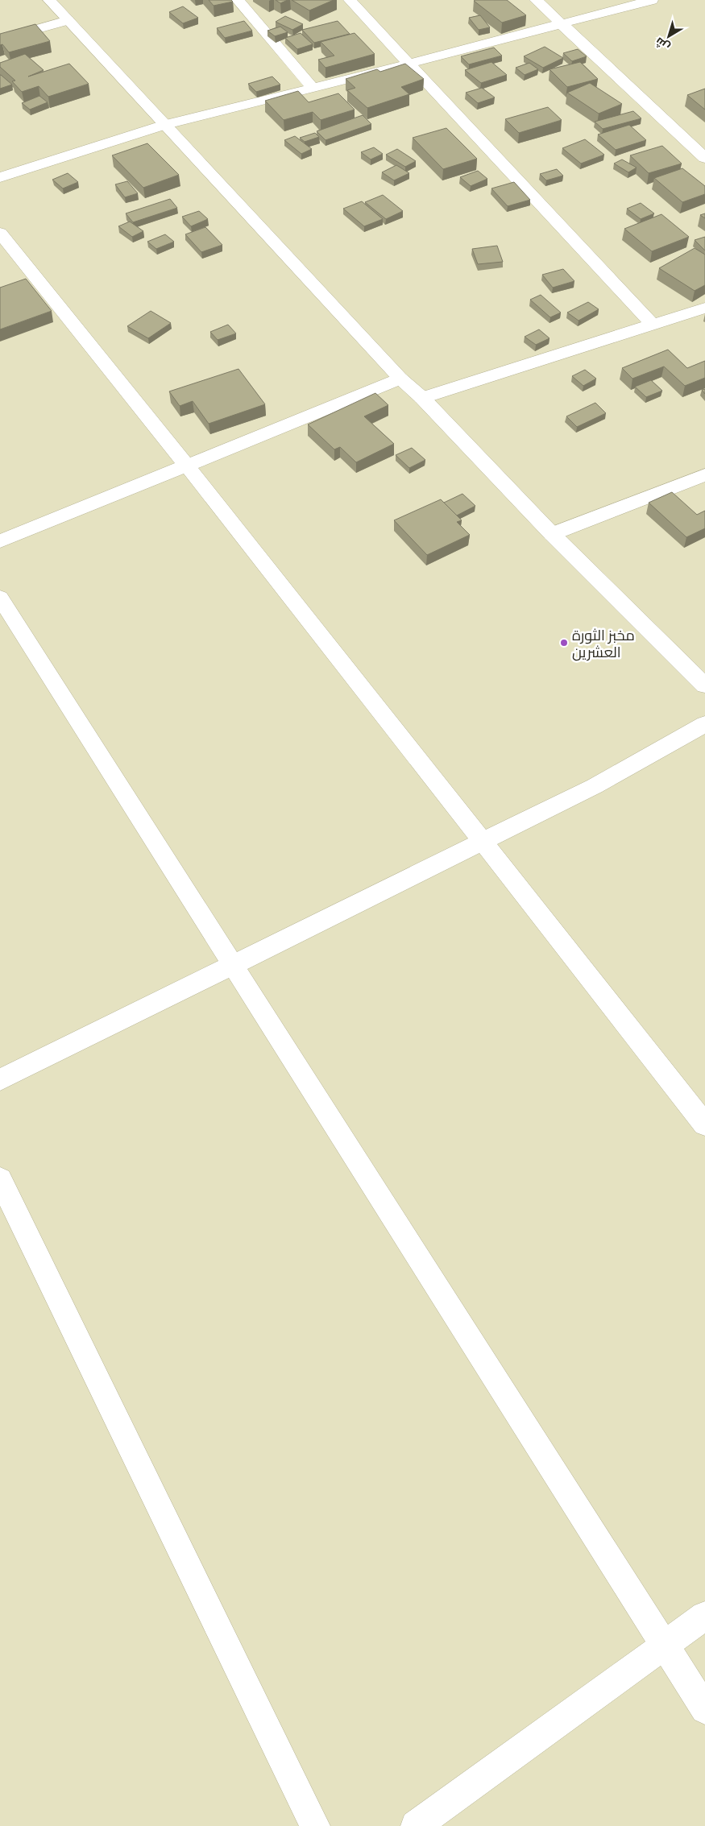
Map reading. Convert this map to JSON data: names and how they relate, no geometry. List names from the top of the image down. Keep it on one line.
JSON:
{"places":["مخبز الثورة العشرين"],"north":"bottom left"}
